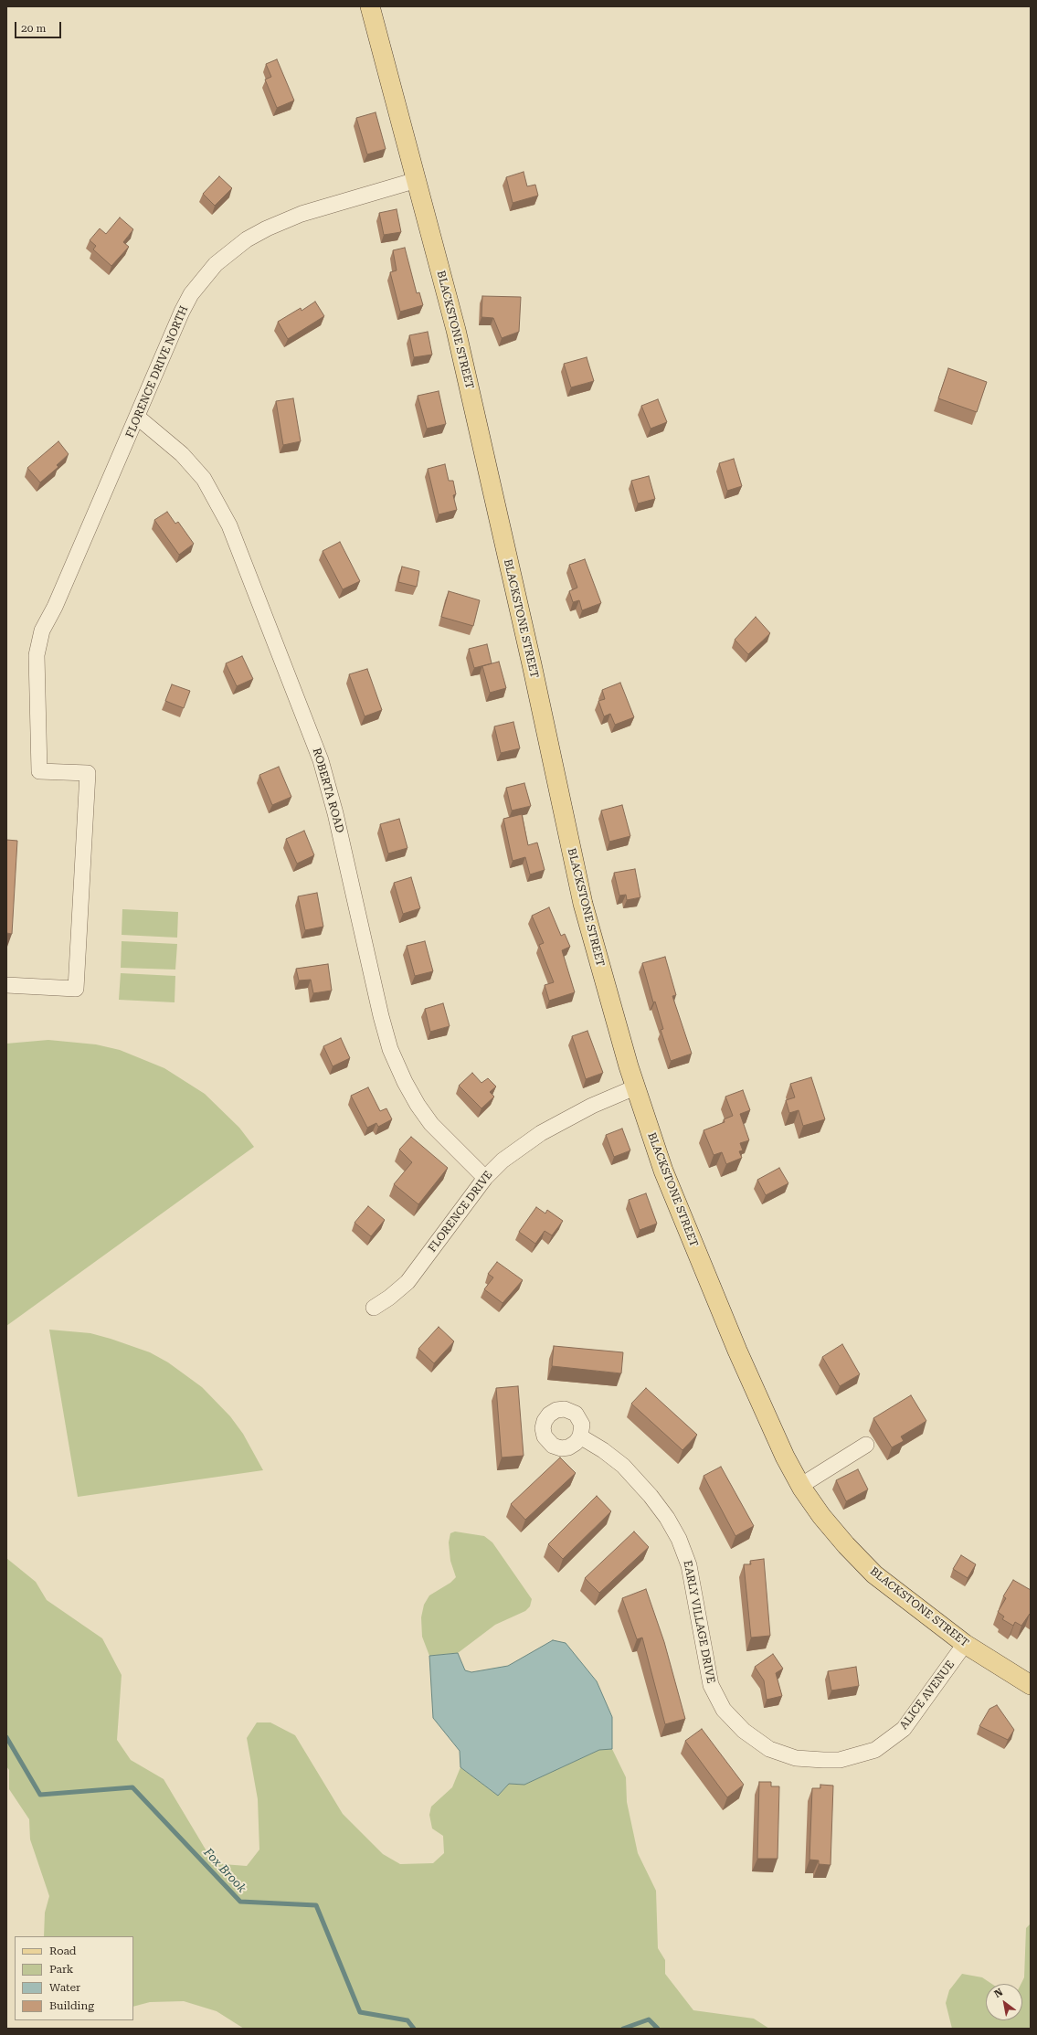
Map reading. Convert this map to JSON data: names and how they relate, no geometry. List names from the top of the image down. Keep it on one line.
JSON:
{"streets":{"main road":["BLACKSTONE STREET"],"street":["FLORENCE DRIVE NORTH","ROBERTA ROAD","FLORENCE DRIVE","EARLY VILLAGE DRIVE","ALICE AVENUE"]},"crossings":[["BLACKSTONE STREET","FLORENCE DRIVE NORTH"],["BLACKSTONE STREET","FLORENCE DRIVE"],["BLACKSTONE STREET","ALICE AVENUE"],["FLORENCE DRIVE NORTH","ROBERTA ROAD"],["ROBERTA ROAD","FLORENCE DRIVE"],["EARLY VILLAGE DRIVE","ALICE AVENUE"]],"water":["Fox Brook"],"legend":["Road","Park","Water","Building"],"scale_bar":"20 m","north":"top left"}
